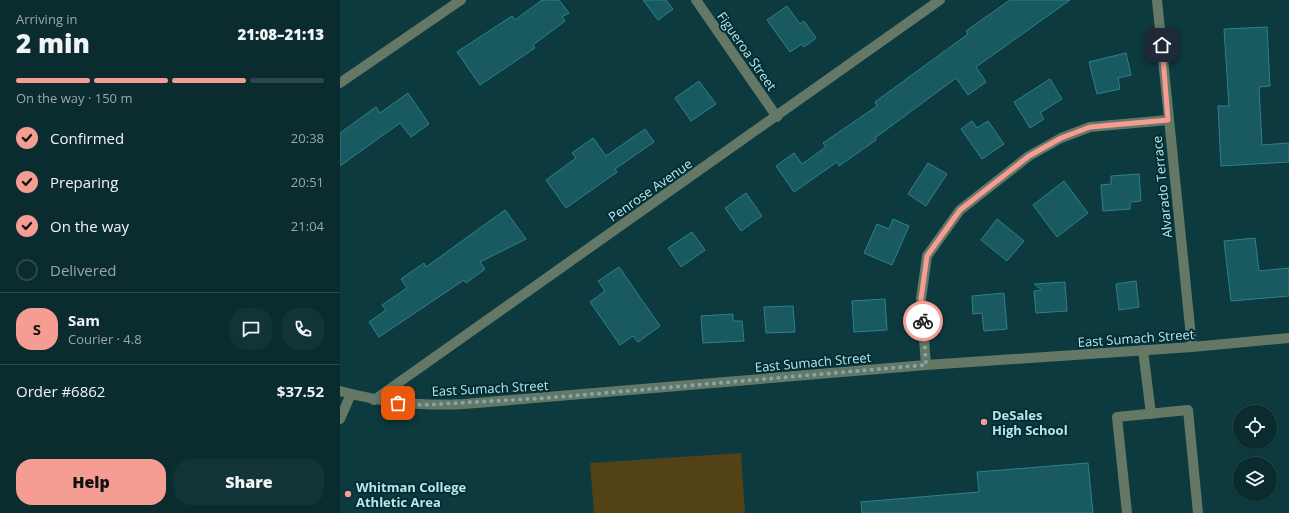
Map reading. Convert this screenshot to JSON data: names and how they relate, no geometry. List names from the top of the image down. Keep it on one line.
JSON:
{"streets":{"street":["Figueroa Street","Alvarado Terrace","Penrose Avenue","East Sumach Street"]},"crossings":[["Figueroa Street","Penrose Avenue"],["Alvarado Terrace","East Sumach Street"],["Penrose Avenue","East Sumach Street"]],"places":["DeSales High School","Whitman College Athletic Area"],"page":{"heading":["2 min","Arriving in","21:08–21:13"],"panel":["Sam","Courier · 4.8","Order #6862","$37.52"],"bar":"On the way · 150 m","list":[["Confirmed","20:38"],["Preparing","20:51"],["On the way","21:04"],"Delivered"],"round":"S","buttons":["Help","Share"]}}
